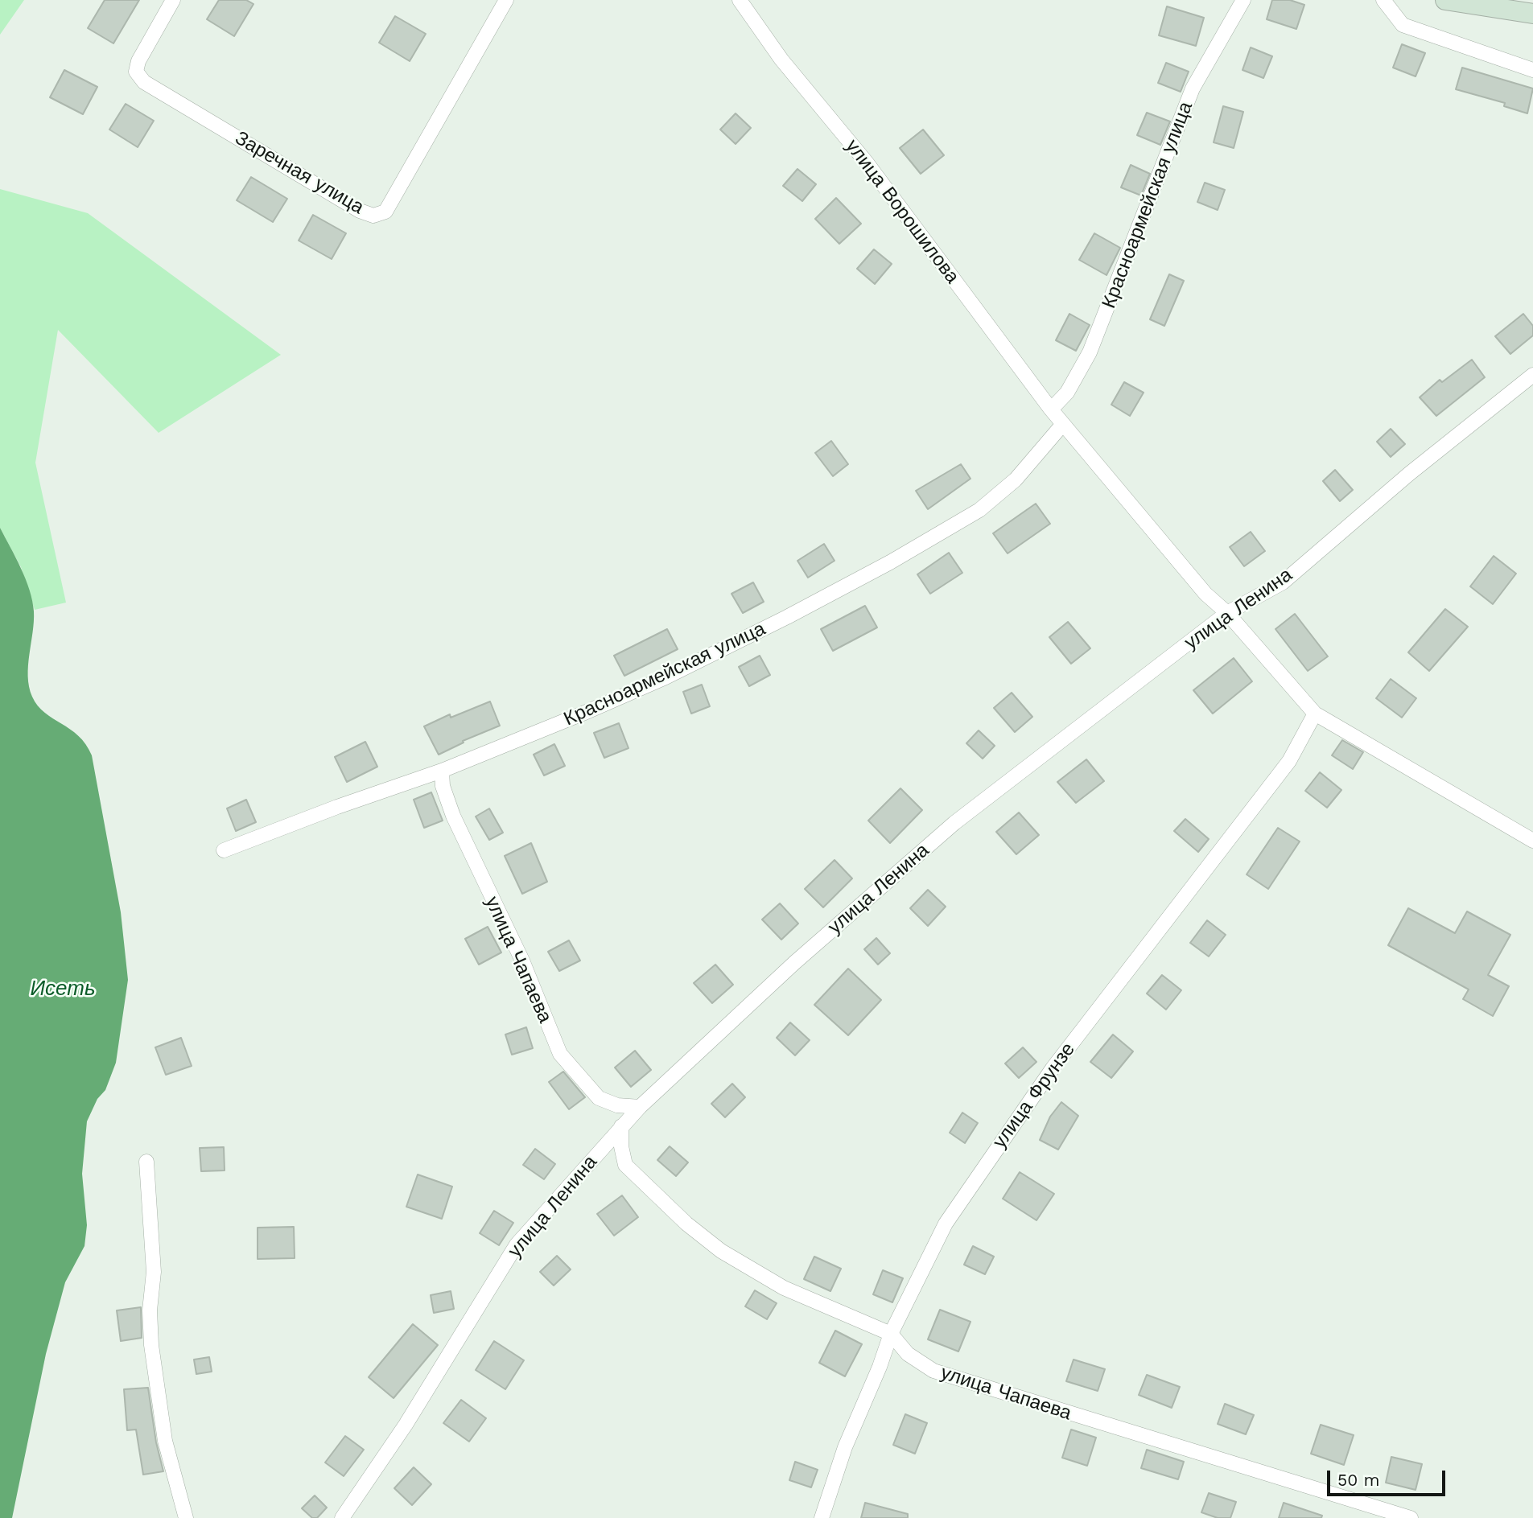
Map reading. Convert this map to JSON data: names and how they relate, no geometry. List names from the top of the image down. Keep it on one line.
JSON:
{"streets":{"street":["Заречная улица","Красноармейская улица","улица Ворошилова","улица Ленина","улица Чапаева","улица Фрунзе"]},"crossings":[["Красноармейская улица","улица Ворошилова"],["Красноармейская улица","улица Чапаева"],["улица Ворошилова","улица Ленина"],["улица Ворошилова","улица Фрунзе"],["улица Ленина","улица Чапаева"],["улица Чапаева","улица Фрунзе"]],"water":["Исеть"],"scale_bar":"50 m"}
